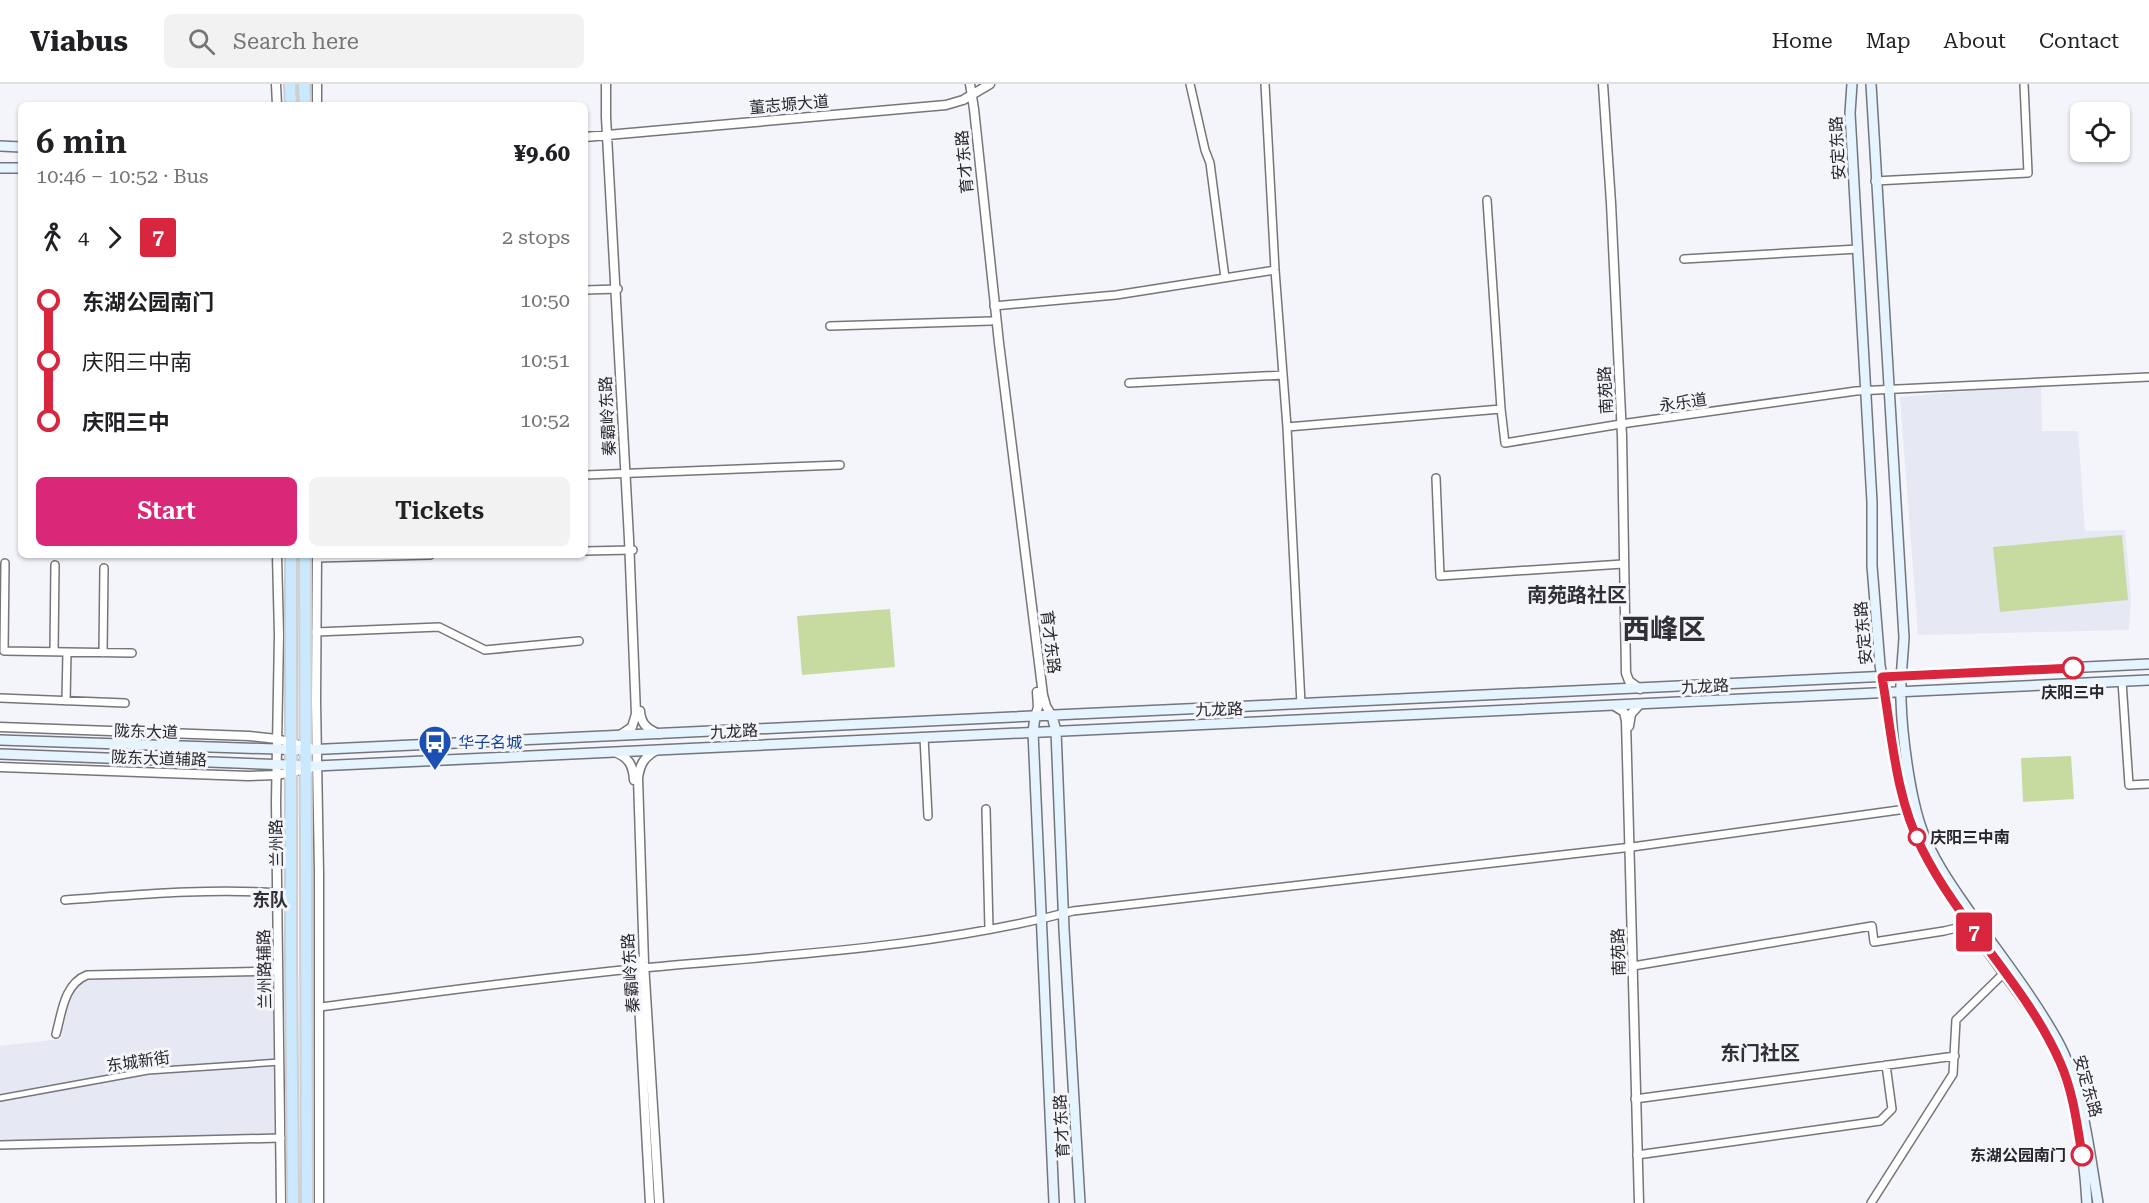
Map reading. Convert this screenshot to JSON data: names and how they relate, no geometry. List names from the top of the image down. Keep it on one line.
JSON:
{"streets":{"main road":["安定东路","育才东路","九龙路","陇东大道","兰州路"],"street":["董志塬大道","南苑路","永乐道","秦霸岭东路","陇东大道辅路","兰州路辅路","东城新街"]},"crossings":[["董志塬大道","育才东路"],["董志塬大道","秦霸岭东路"],["安定东路","永乐道"],["安定东路","九龙路"],["育才东路","九龙路"],["南苑路","永乐道"],["南苑路","九龙路"],["秦霸岭东路","九龙路"],["九龙路","陇东大道"],["九龙路","陇东大道辅路"],["九龙路","兰州路"],["陇东大道","陇东大道辅路"],["陇东大道","兰州路"],["陇东大道","兰州路辅路"],["陇东大道辅路","兰州路"],["陇东大道辅路","兰州路辅路"],["兰州路辅路","东城新街"]],"districts":["南苑路社区","西峰区","东队","东门社区"],"places":{"other":["庆阳三中","庆阳三中南","东湖公园南门"],"bus stop":["华子名城"]},"lines":["bus line 7"],"page":{"header":"Viabus","search":"Search here","nav":["Home","Map","About","Contact"],"on_map":"7","heading":["6 min","10:46 – 10:52 · Bus","¥9.60"],"legs":["4","7","2 stops"],"list":[{"name":"东湖公园南门","value":"10:50"},{"name":"庆阳三中南","value":"10:51"},{"name":"庆阳三中","value":"10:52"}],"buttons":["Start","Tickets"]}}
